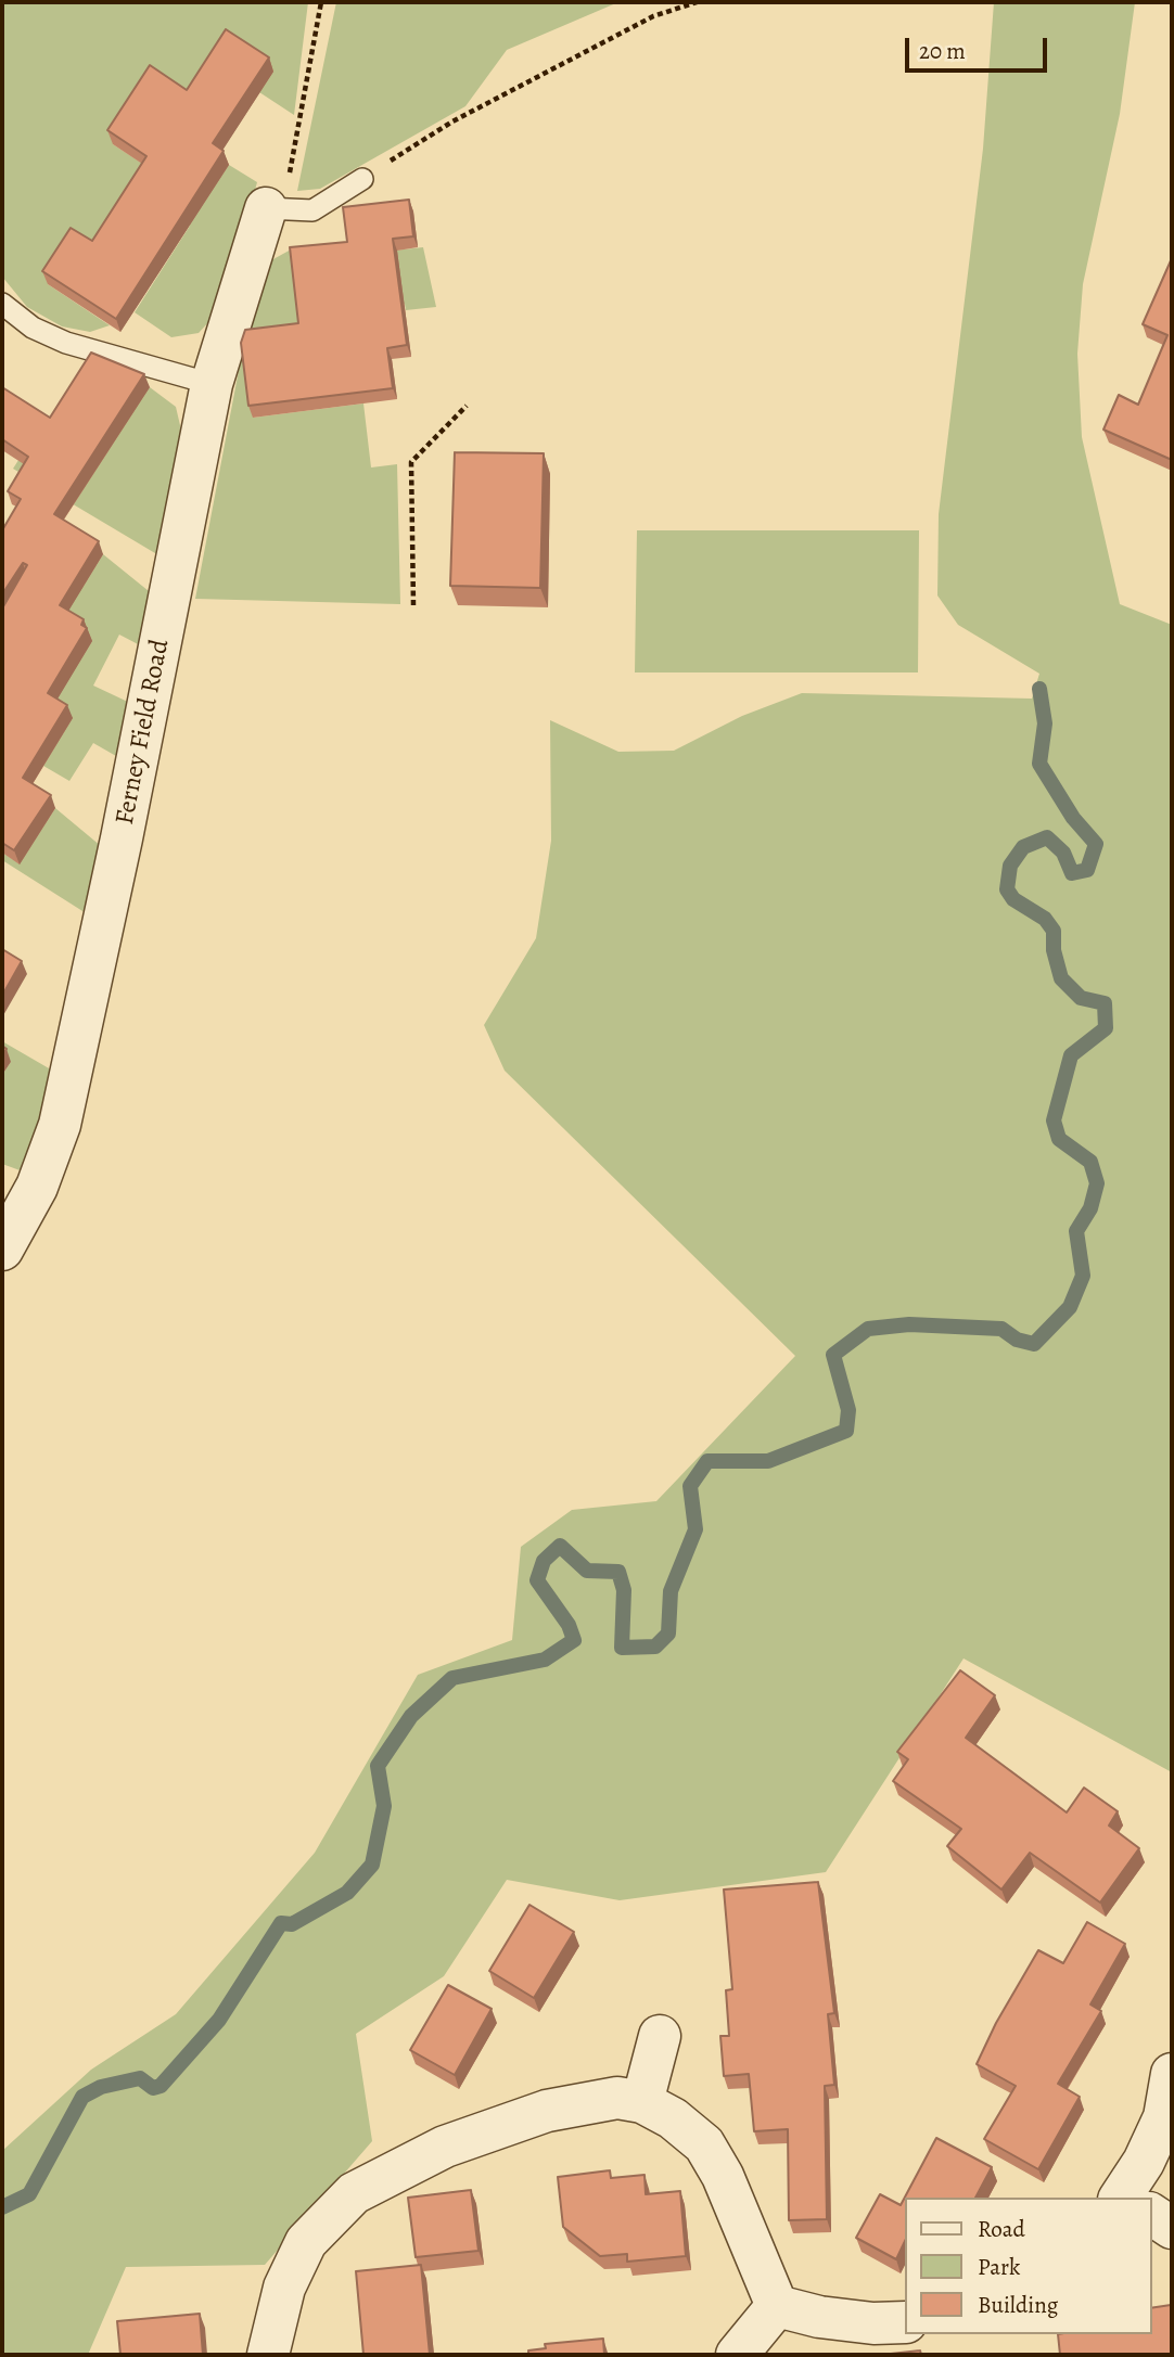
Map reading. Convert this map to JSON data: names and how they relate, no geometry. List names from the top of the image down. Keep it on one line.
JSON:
{"streets":{"street":["Ferney Field Road"]},"legend":["Road","Park","Building"],"scale_bar":"20 m"}
